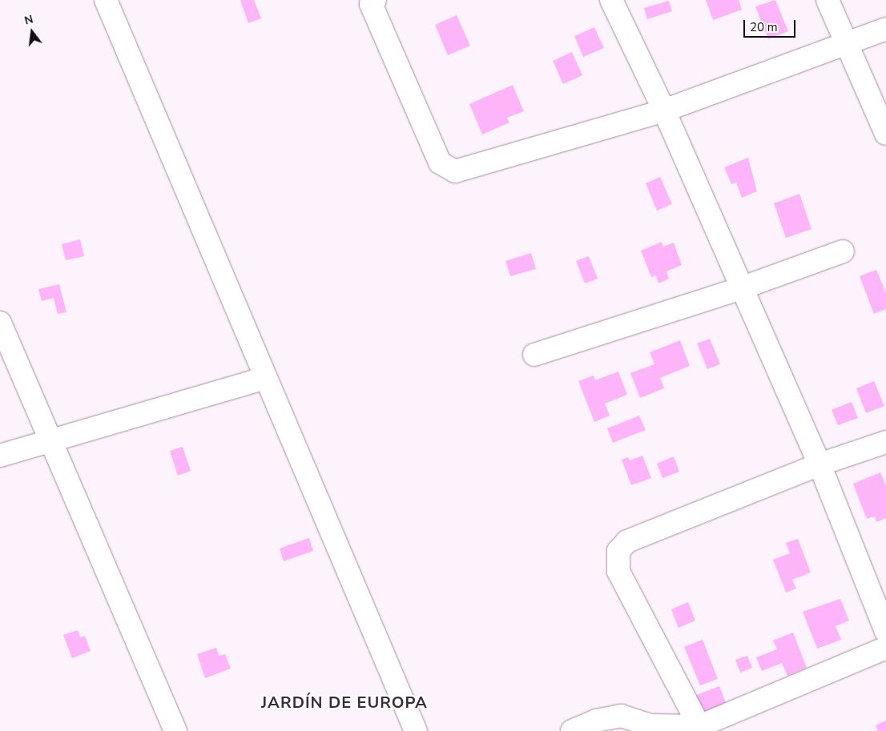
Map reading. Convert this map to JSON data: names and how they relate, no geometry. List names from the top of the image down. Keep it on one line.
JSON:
{"districts":["JARDÍN DE EUROPA"],"scale_bar":"20 m","north":"top"}
